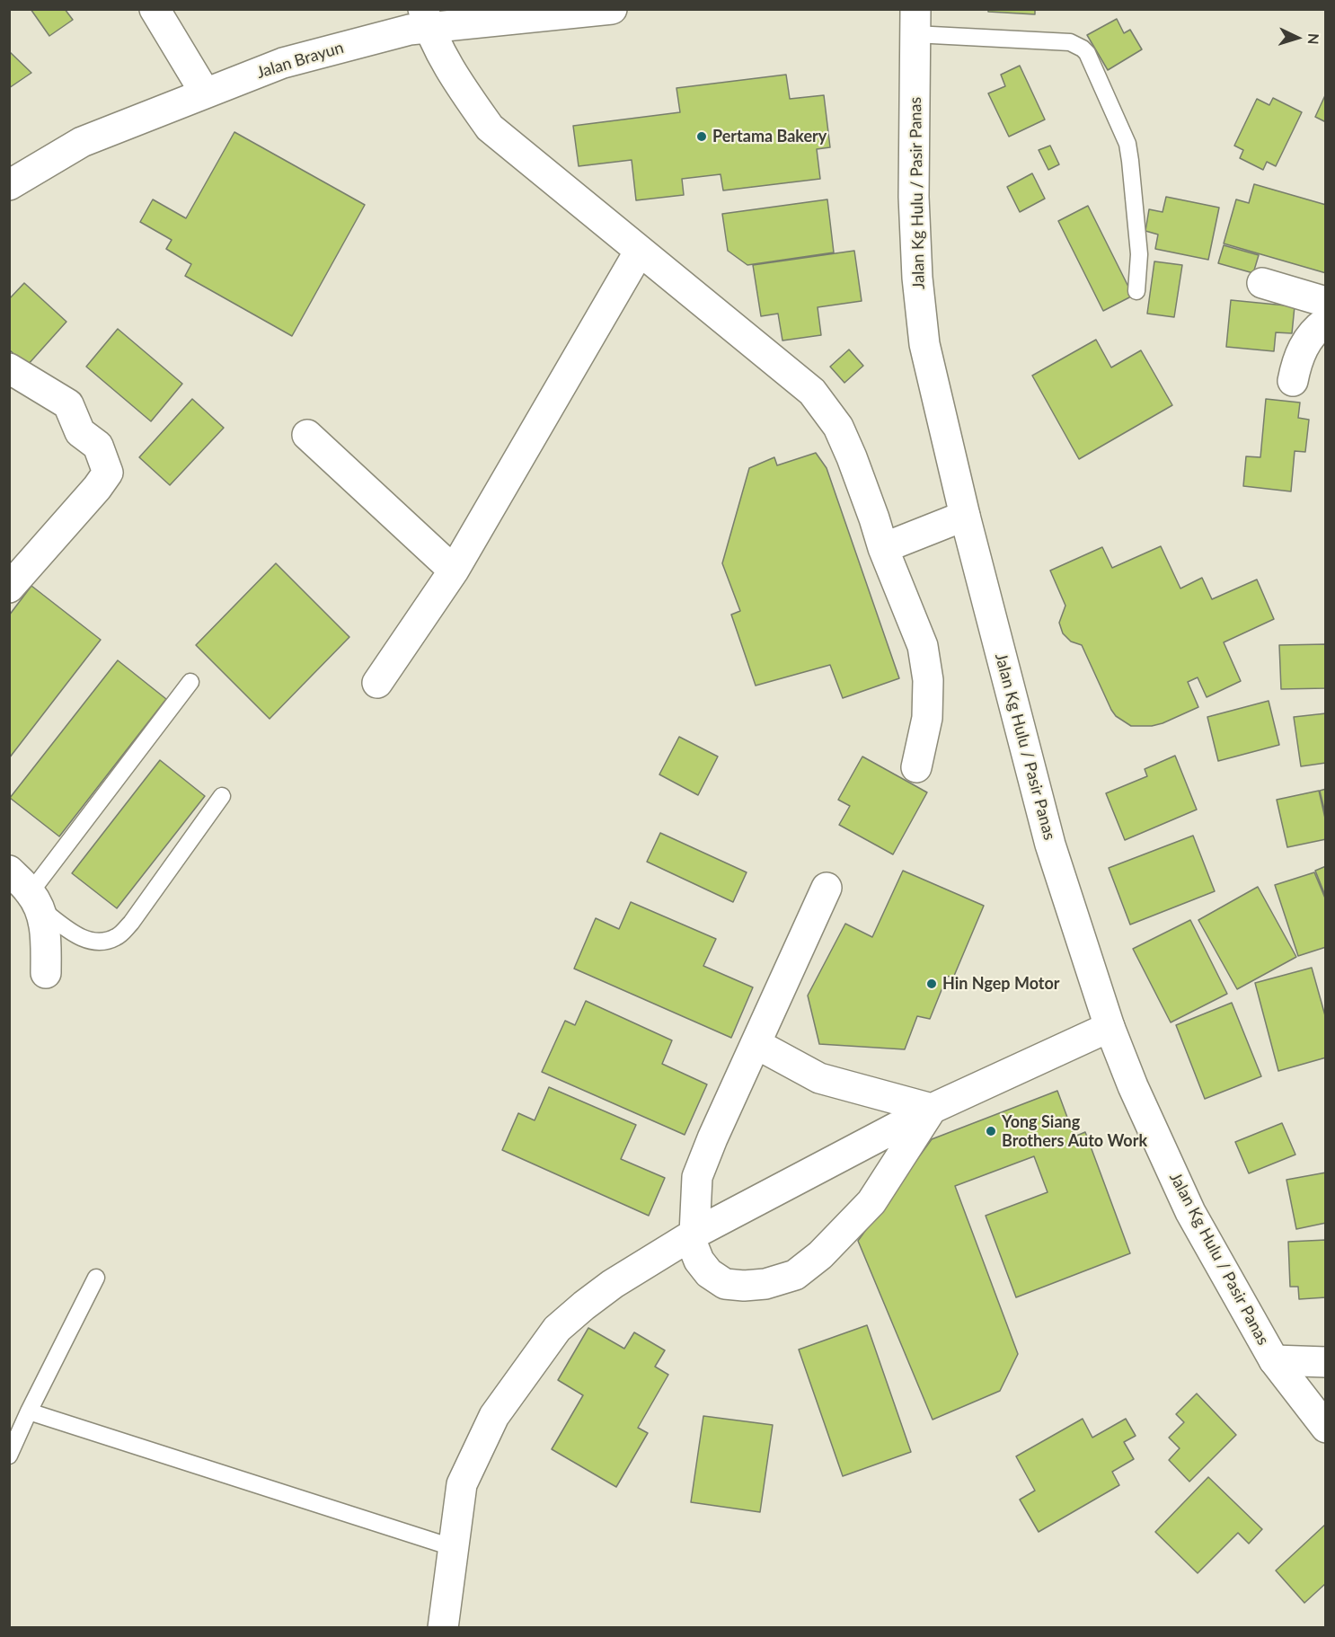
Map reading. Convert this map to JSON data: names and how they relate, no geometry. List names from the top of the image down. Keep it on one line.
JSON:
{"streets":{"street":["Jalan Brayun","Jalan Kg Hulu / Pasir Panas"]},"places":["Pertama Bakery","Hin Ngep Motor","Yong Siang Brothers Auto Work"],"north":"right"}
